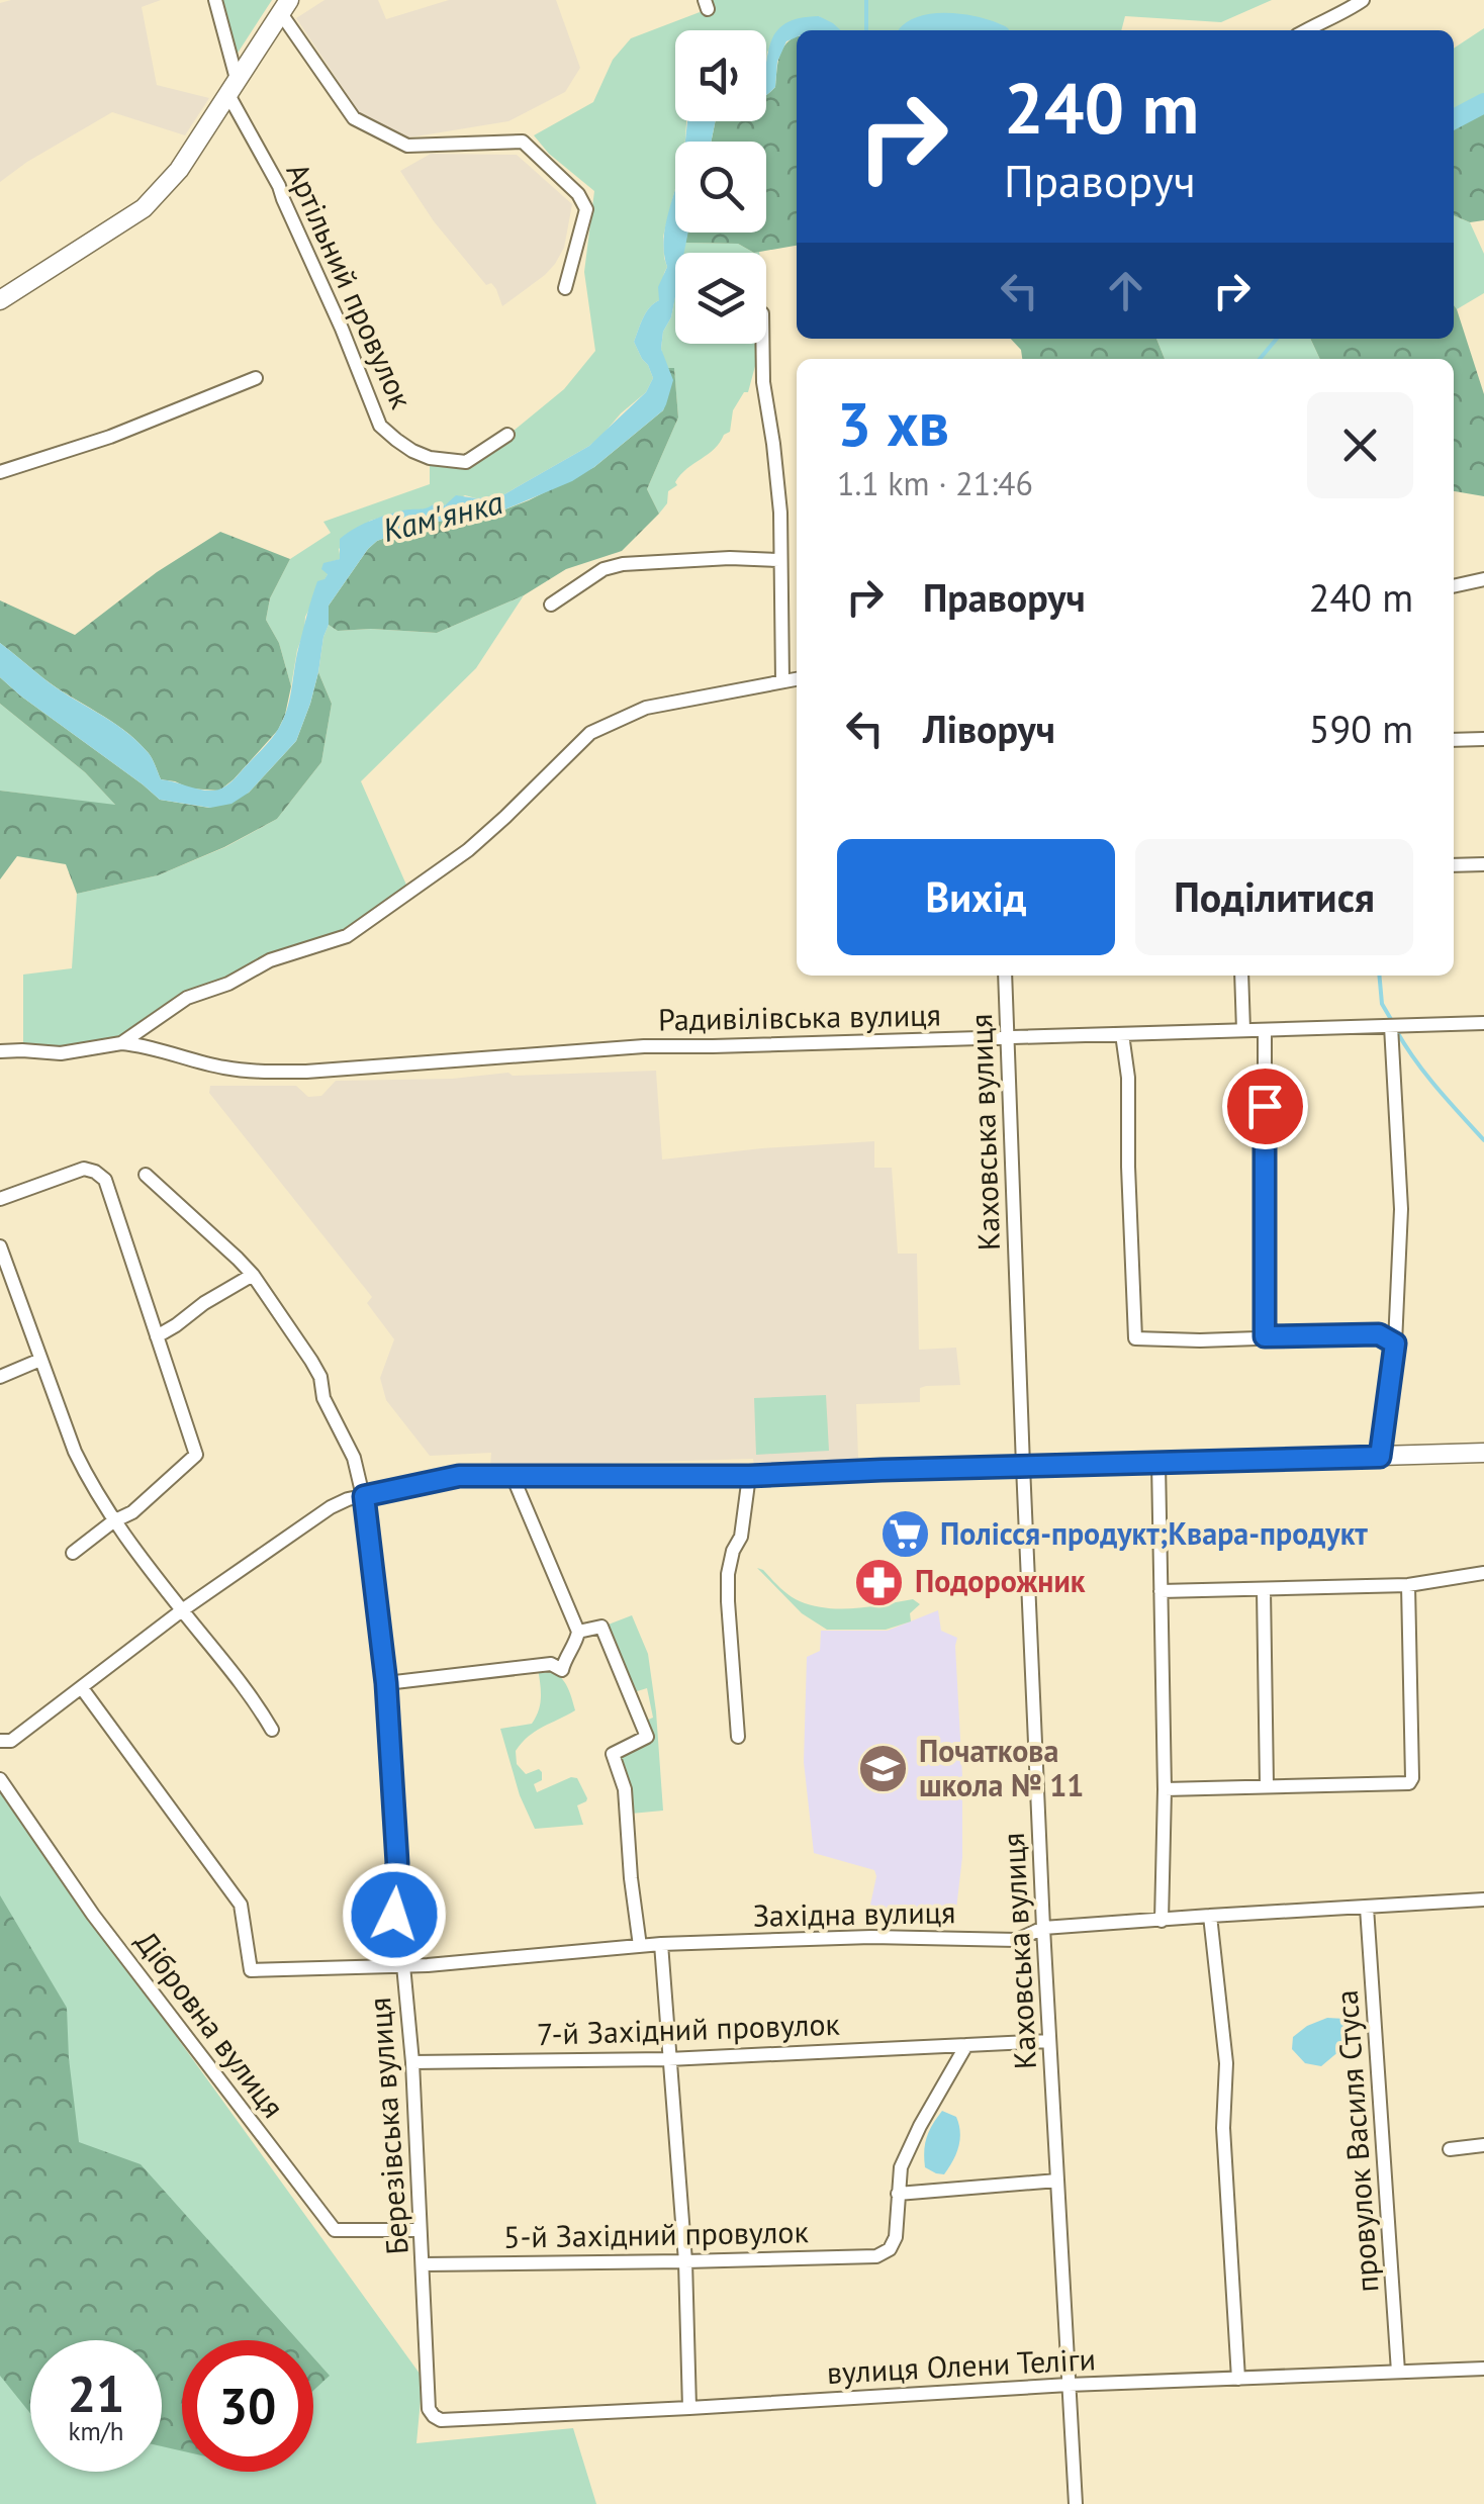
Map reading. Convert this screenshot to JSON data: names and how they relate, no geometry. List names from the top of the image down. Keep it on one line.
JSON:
{"streets":{"street":["Артільний провулок","Радивілівська вулиця","Каховська вулиця","Західна вулиця","Дібровна вулиця","7-й Західний провулок","Березівська вулиця","провулок Василя Стуса","5-й Західний провулок","вулиця Олени Теліги"]},"crossings":[["Радивілівська вулиця","Каховська вулиця"],["Каховська вулиця","Західна вулиця"],["Каховська вулиця","7-й Західний провулок"],["Каховська вулиця","вулиця Олени Теліги"],["Західна вулиця","Березівська вулиця"],["Західна вулиця","провулок Василя Стуса"],["Дібровна вулиця","Березівська вулиця"],["7-й Західний провулок","Березівська вулиця"],["Березівська вулиця","5-й Західний провулок"],["Березівська вулиця","вулиця Олени Теліги"],["провулок Василя Стуса","вулиця Олени Теліги"]],"water":["Кам'янка"],"places":{"supermarket":["Полісся-продукт;Квара-продукт"],"pharmacy":["Подорожник"],"school or university":["Початкова школа № 11"]},"page":{"turn":["240 m","Праворуч"],"heading":["3 хв","1.1 km · 21:46"],"list":[{"name":"Праворуч","value":"240 m"},{"name":"Ліворуч","value":"590 m"}],"buttons":["Вихід","Поділитися"],"speed":"21 km/h","limit":"30"}}
